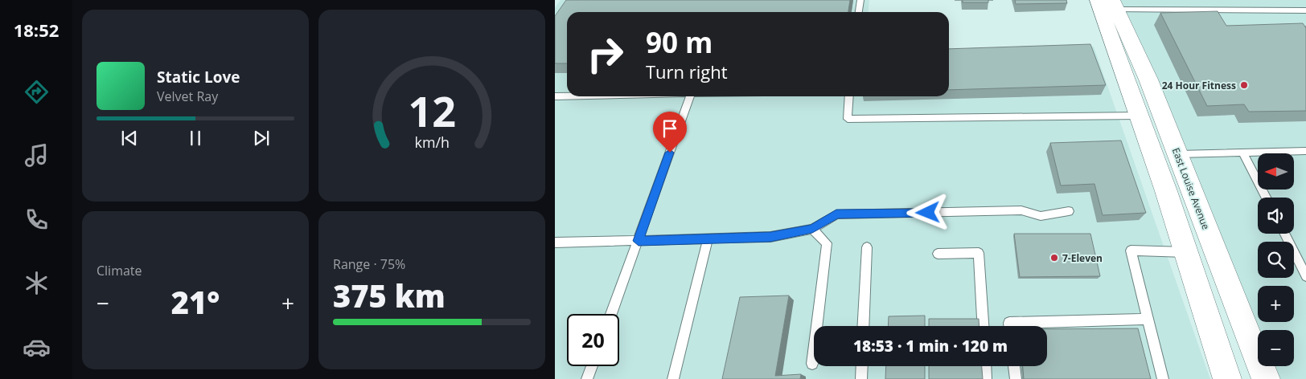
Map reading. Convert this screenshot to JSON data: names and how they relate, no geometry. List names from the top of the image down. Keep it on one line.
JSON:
{"streets":{"street":["East Louise Avenue"]},"places":["24 Hour Fitness","7-Eleven"],"north":"left","page":{"tabs":"18:52","turn":["90 m","Turn right"],"song":["Static Love","Velvet Ray"],"map_buttons":["+","−"],"tile":["Climate",["Range · 75%","375 km"]],"heat":["−","21°","+"],"limit":"20","trip":"18:53 · 1 min · 120 m","gauge":["12","km/h"]}}
